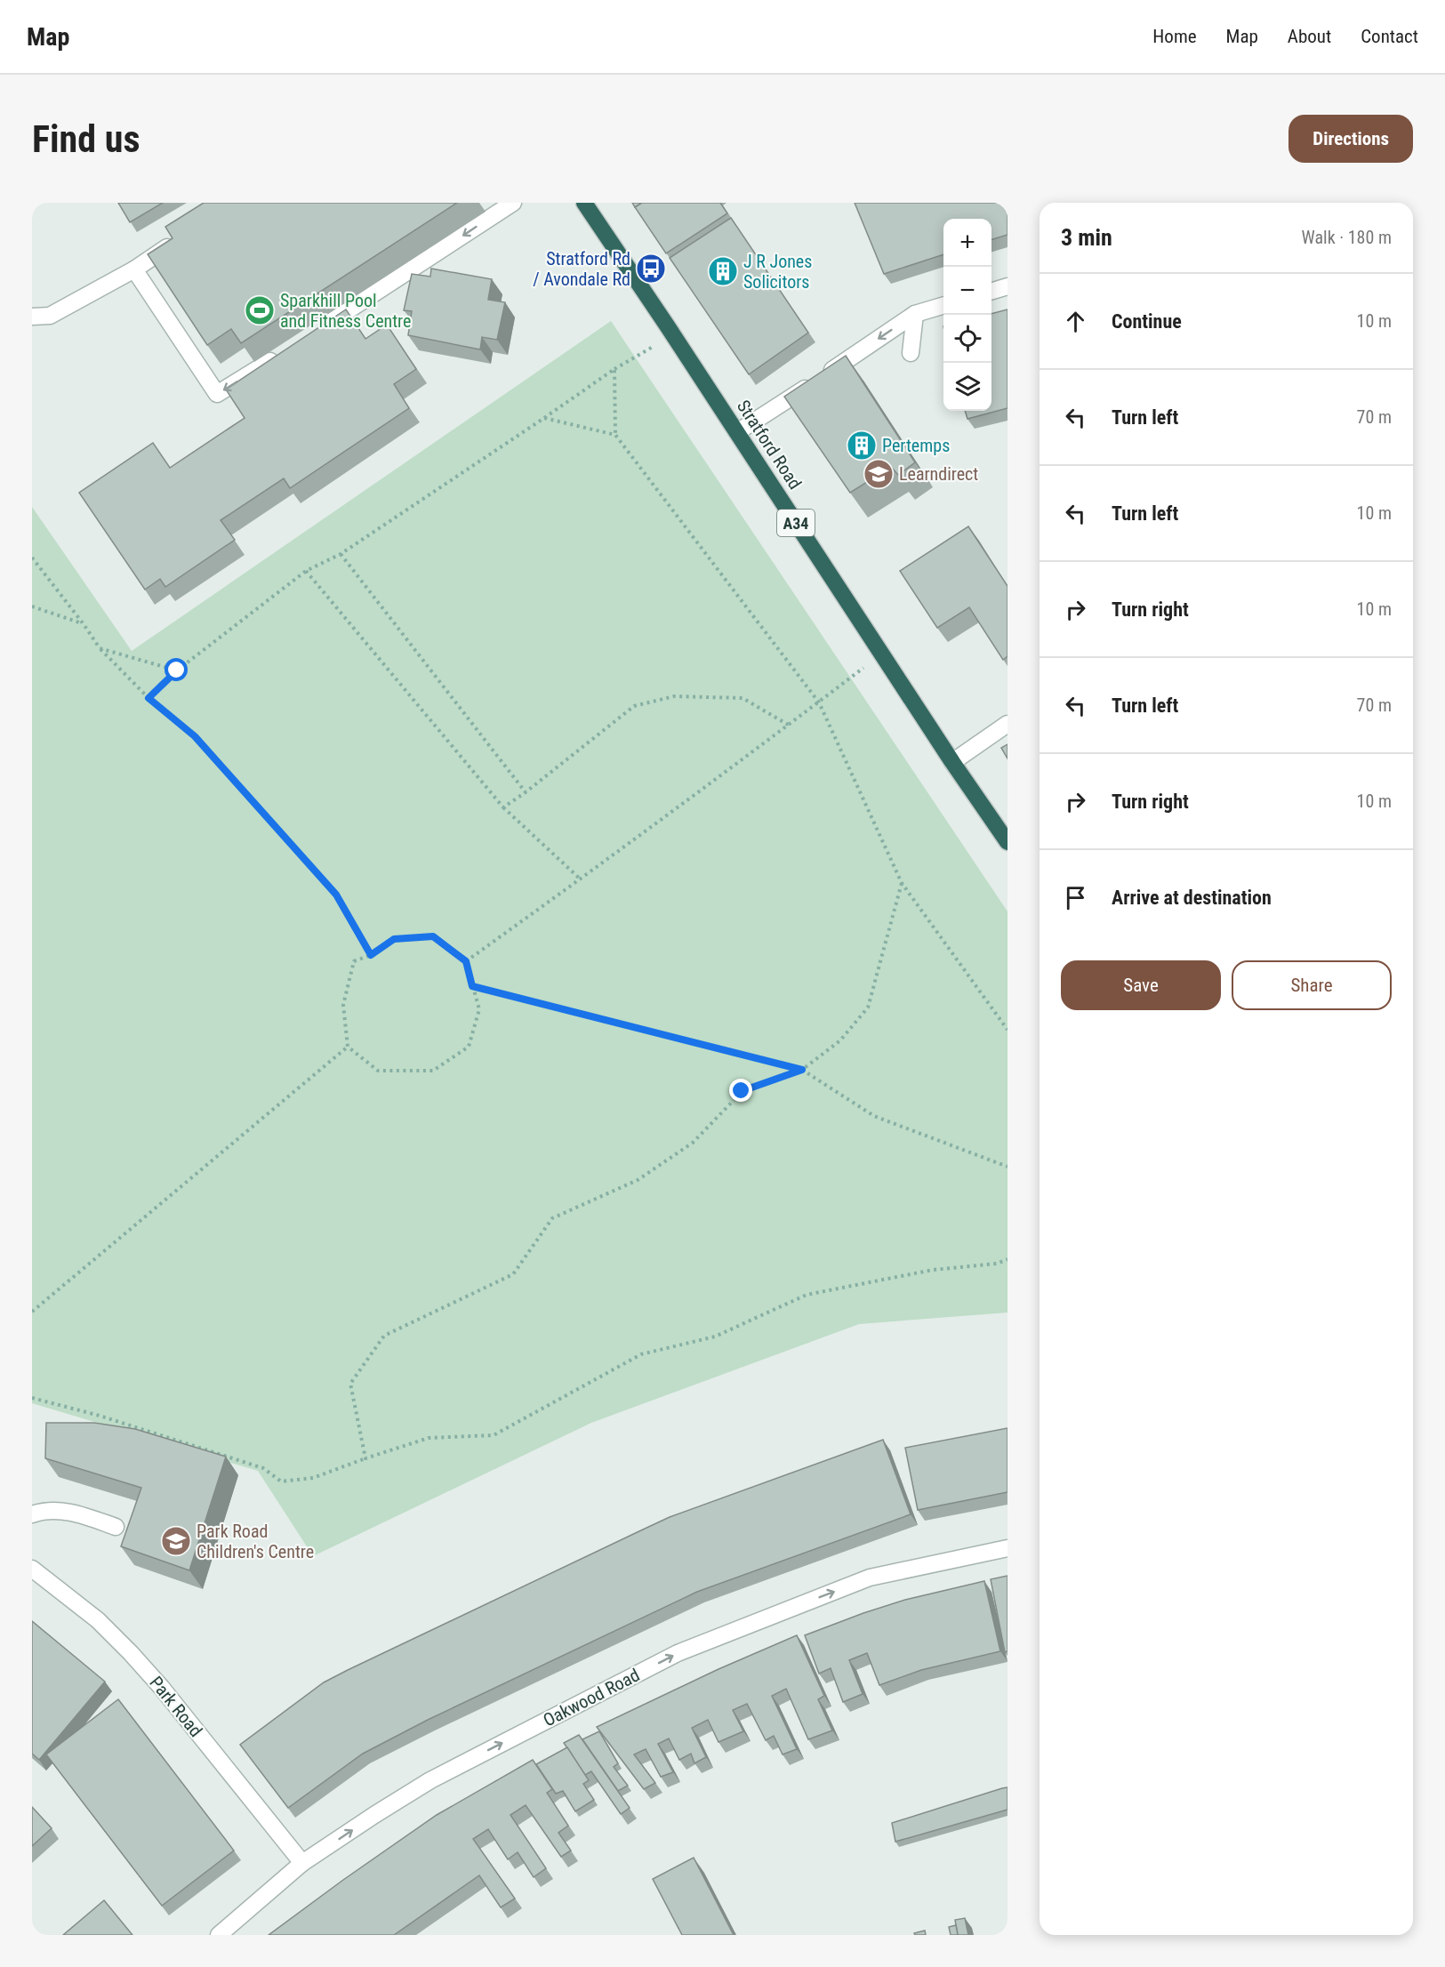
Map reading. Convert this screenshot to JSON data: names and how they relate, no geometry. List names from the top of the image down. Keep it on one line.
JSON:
{"streets":{"highway":["Stratford Road","A34"],"street":["Oakwood Road","Park Road"]},"crossings":[["Oakwood Road","Park Road"]],"one_way":["Oakwood Road"],"places":{"bus stop":["Stratford Rd / Avondale Rd"],"building":["J R Jones Solicitors","Pertemps"],"sports":["Sparkhill Pool and Fitness Centre"],"school or university":["Learndirect","Park Road Children's Centre"]},"page":{"header":"Map","nav":["Home","Map","About","Contact"],"buttons":["Directions",["Save","Share"]],"title":"Find us","heading":["3 min","Walk · 180 m"],"map_buttons":["+","−"],"list":[["Continue","10 m"],["Turn left","70 m"],["Turn left","10 m"],["Turn right","10 m"],["Turn left","70 m"],["Turn right","10 m"],"Arrive at destination"]}}
